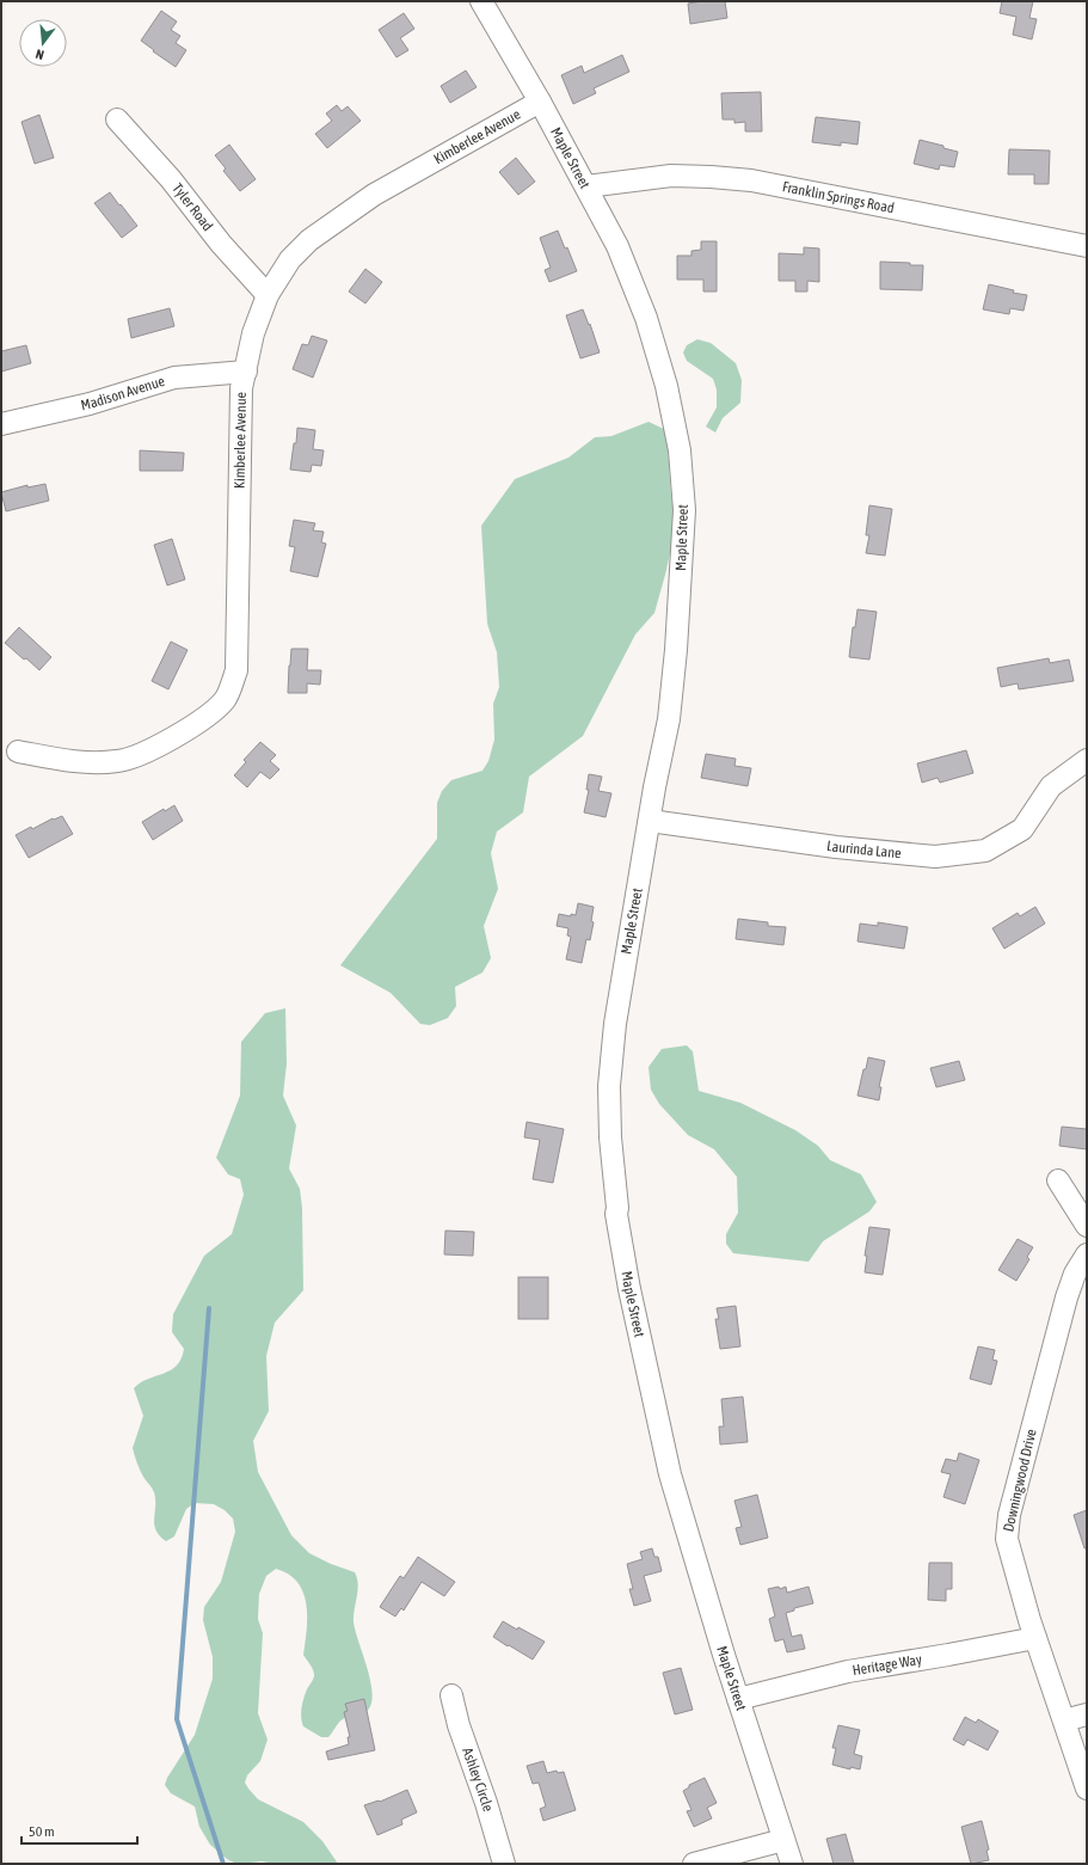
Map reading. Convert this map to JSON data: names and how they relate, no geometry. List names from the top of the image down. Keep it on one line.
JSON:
{"streets":{"street":["Kimberlee Avenue","Maple Street","Franklin Springs Road","Tyler Road","Madison Avenue","Laurinda Lane","Downingwood Drive","Heritage Way","Ashley Circle"]},"crossings":[["Kimberlee Avenue","Maple Street"],["Kimberlee Avenue","Tyler Road"],["Kimberlee Avenue","Madison Avenue"],["Maple Street","Franklin Springs Road"],["Maple Street","Laurinda Lane"],["Maple Street","Heritage Way"],["Downingwood Drive","Heritage Way"]],"scale_bar":"50 m","north":"bottom"}
